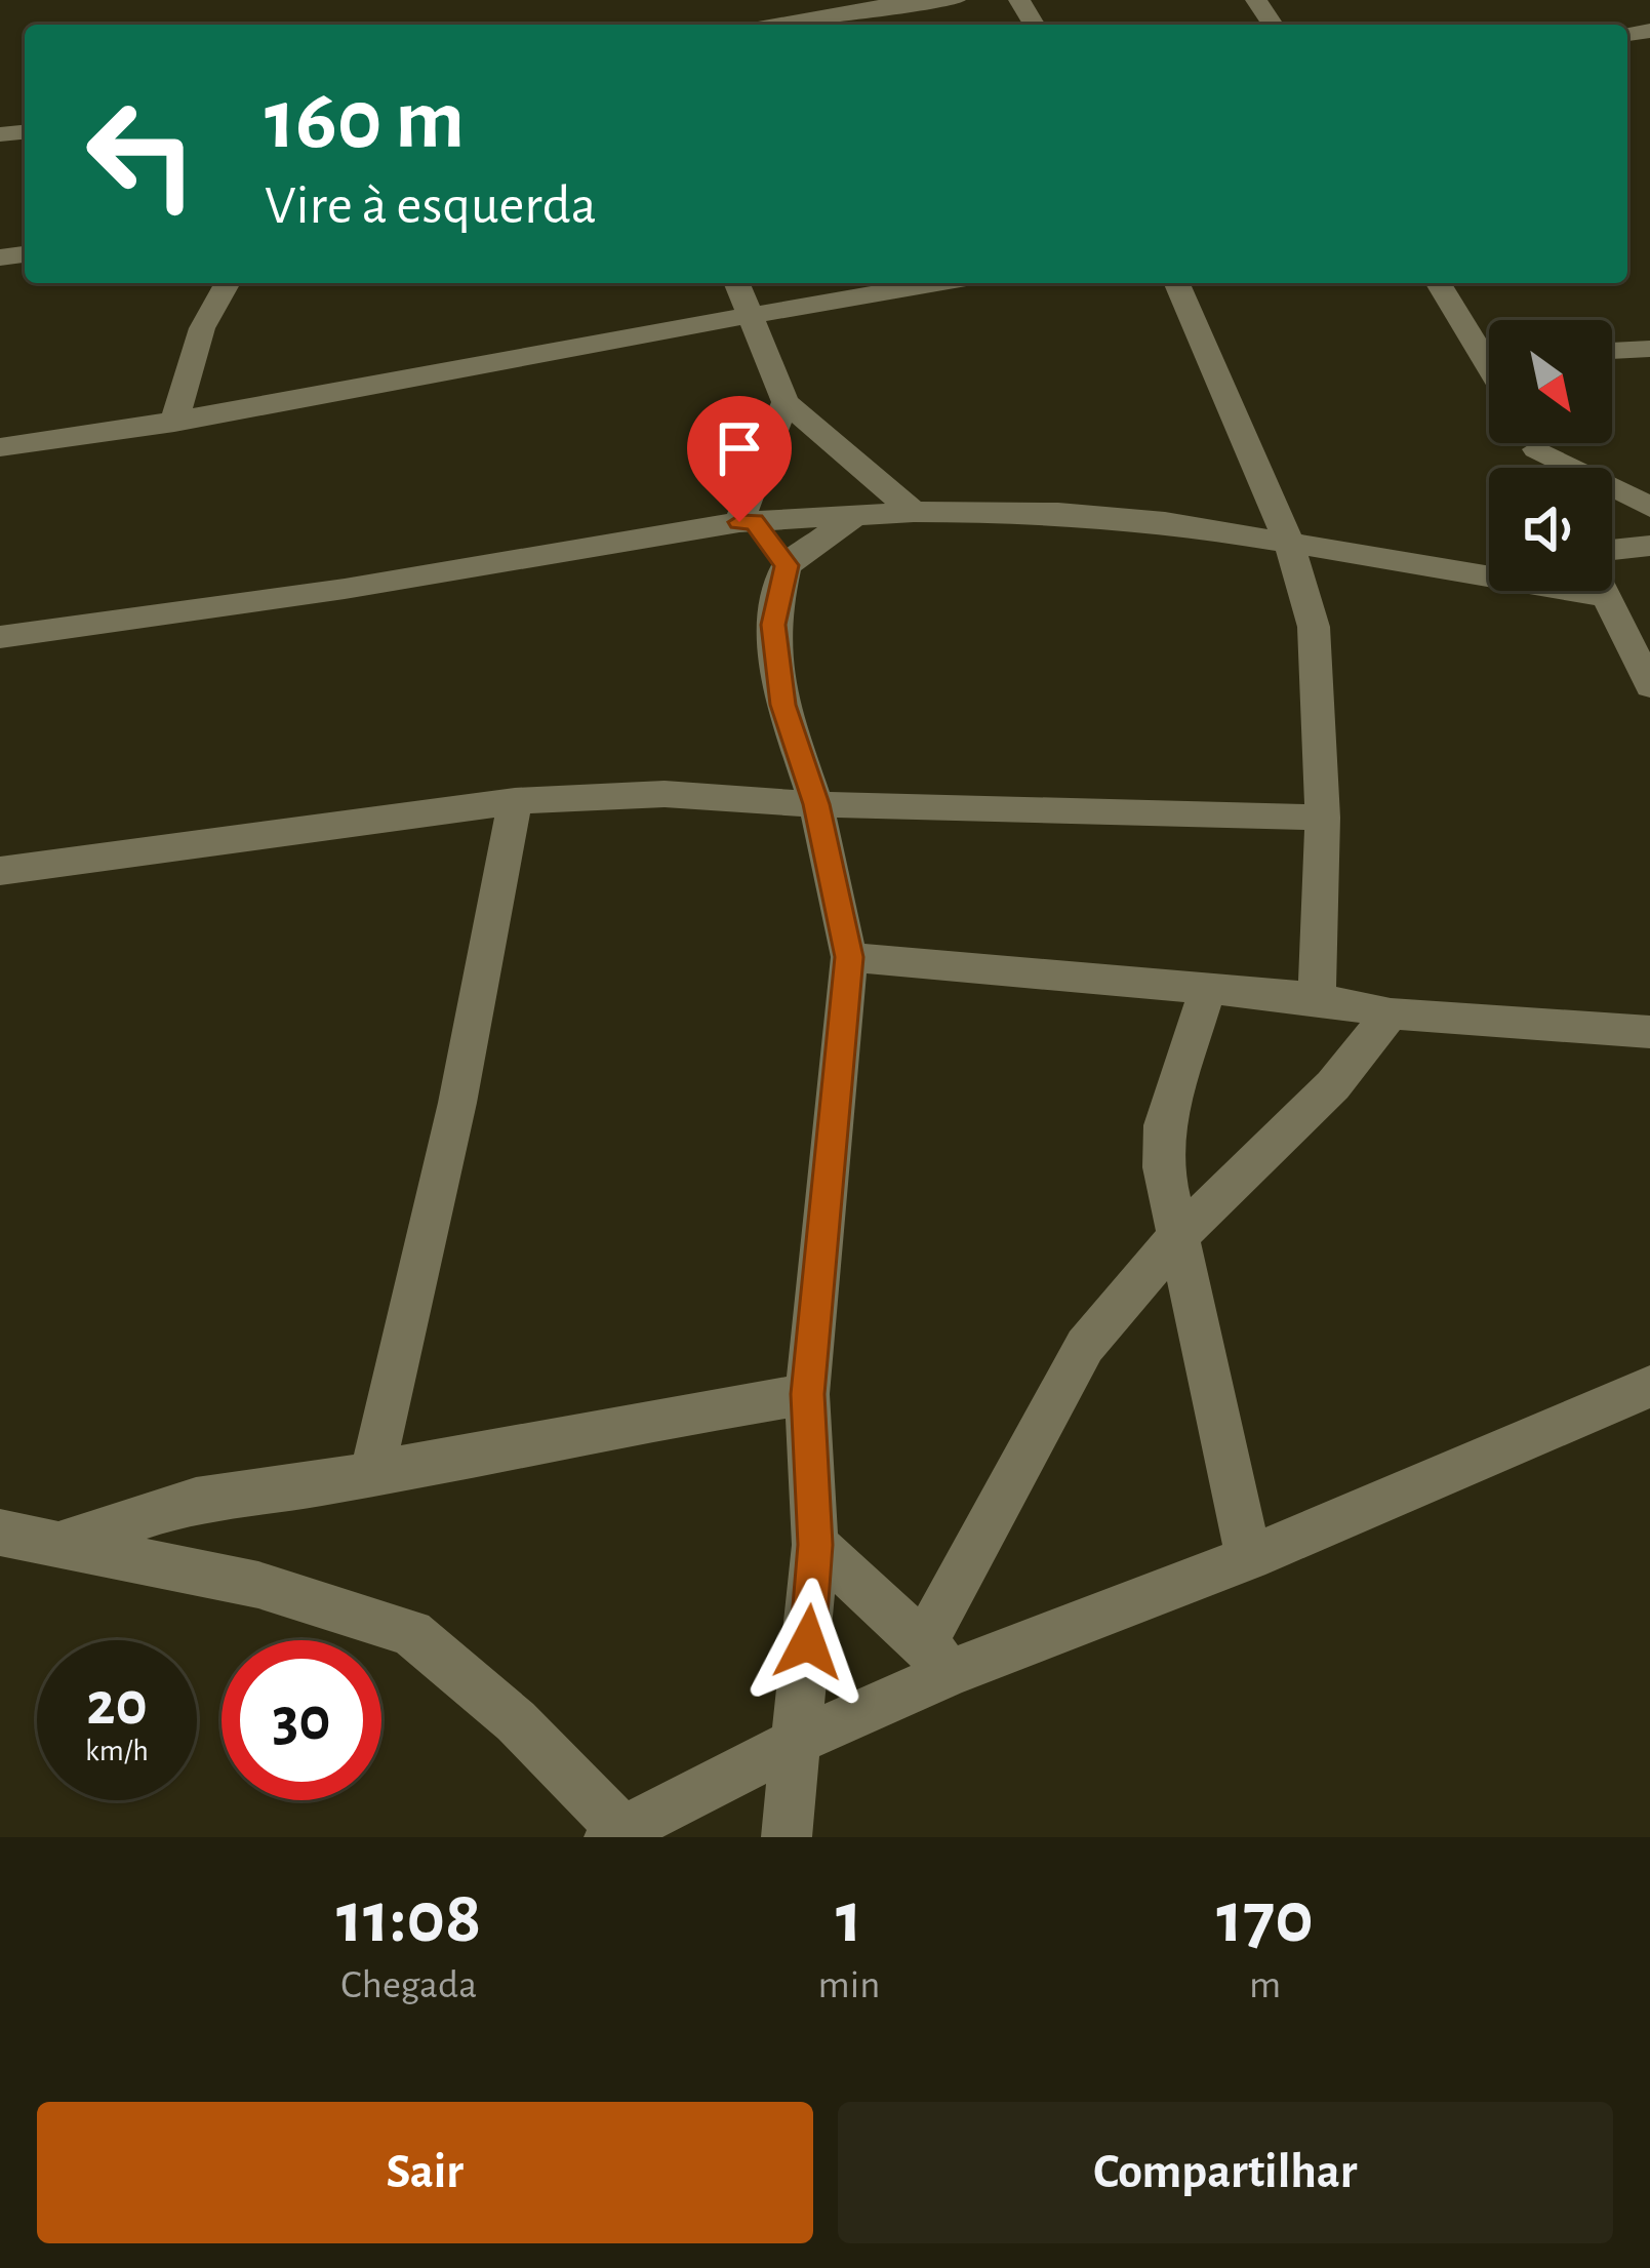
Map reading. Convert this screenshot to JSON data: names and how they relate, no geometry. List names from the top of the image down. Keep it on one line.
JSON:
{"north":"bottom right","page":{"turn":["160 m","Vire à esquerda"],"speed":"20 km/h","limit":"30","eta":["11:08","Chegada","1","min","170","m"],"buttons":["Sair","Compartilhar"]}}
